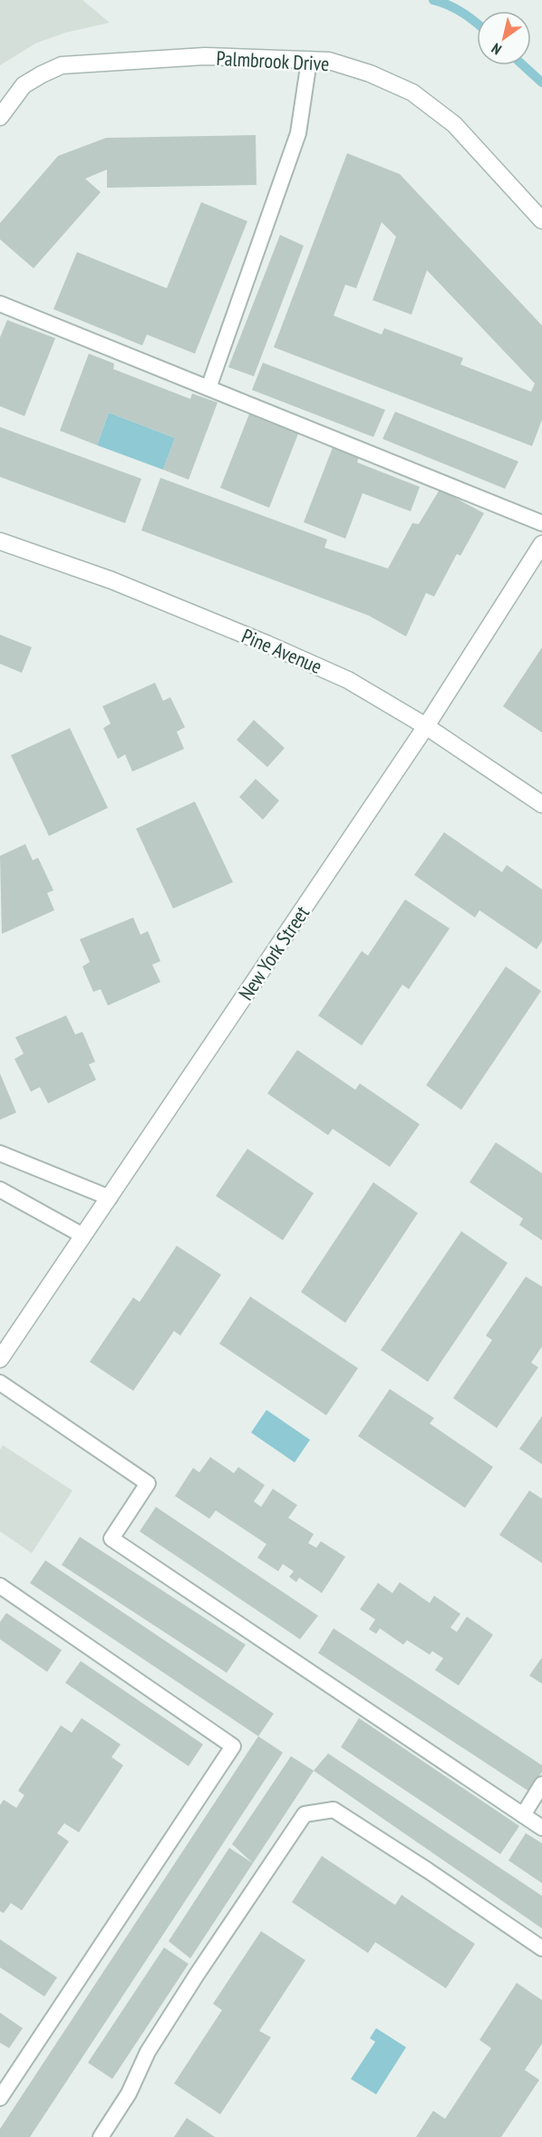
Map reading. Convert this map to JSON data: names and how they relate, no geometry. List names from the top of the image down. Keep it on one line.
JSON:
{"streets":{"street":["Palmbrook Drive","Pine Avenue","New York Street"]},"crossings":[["Pine Avenue","New York Street"]],"north":"bottom left"}
